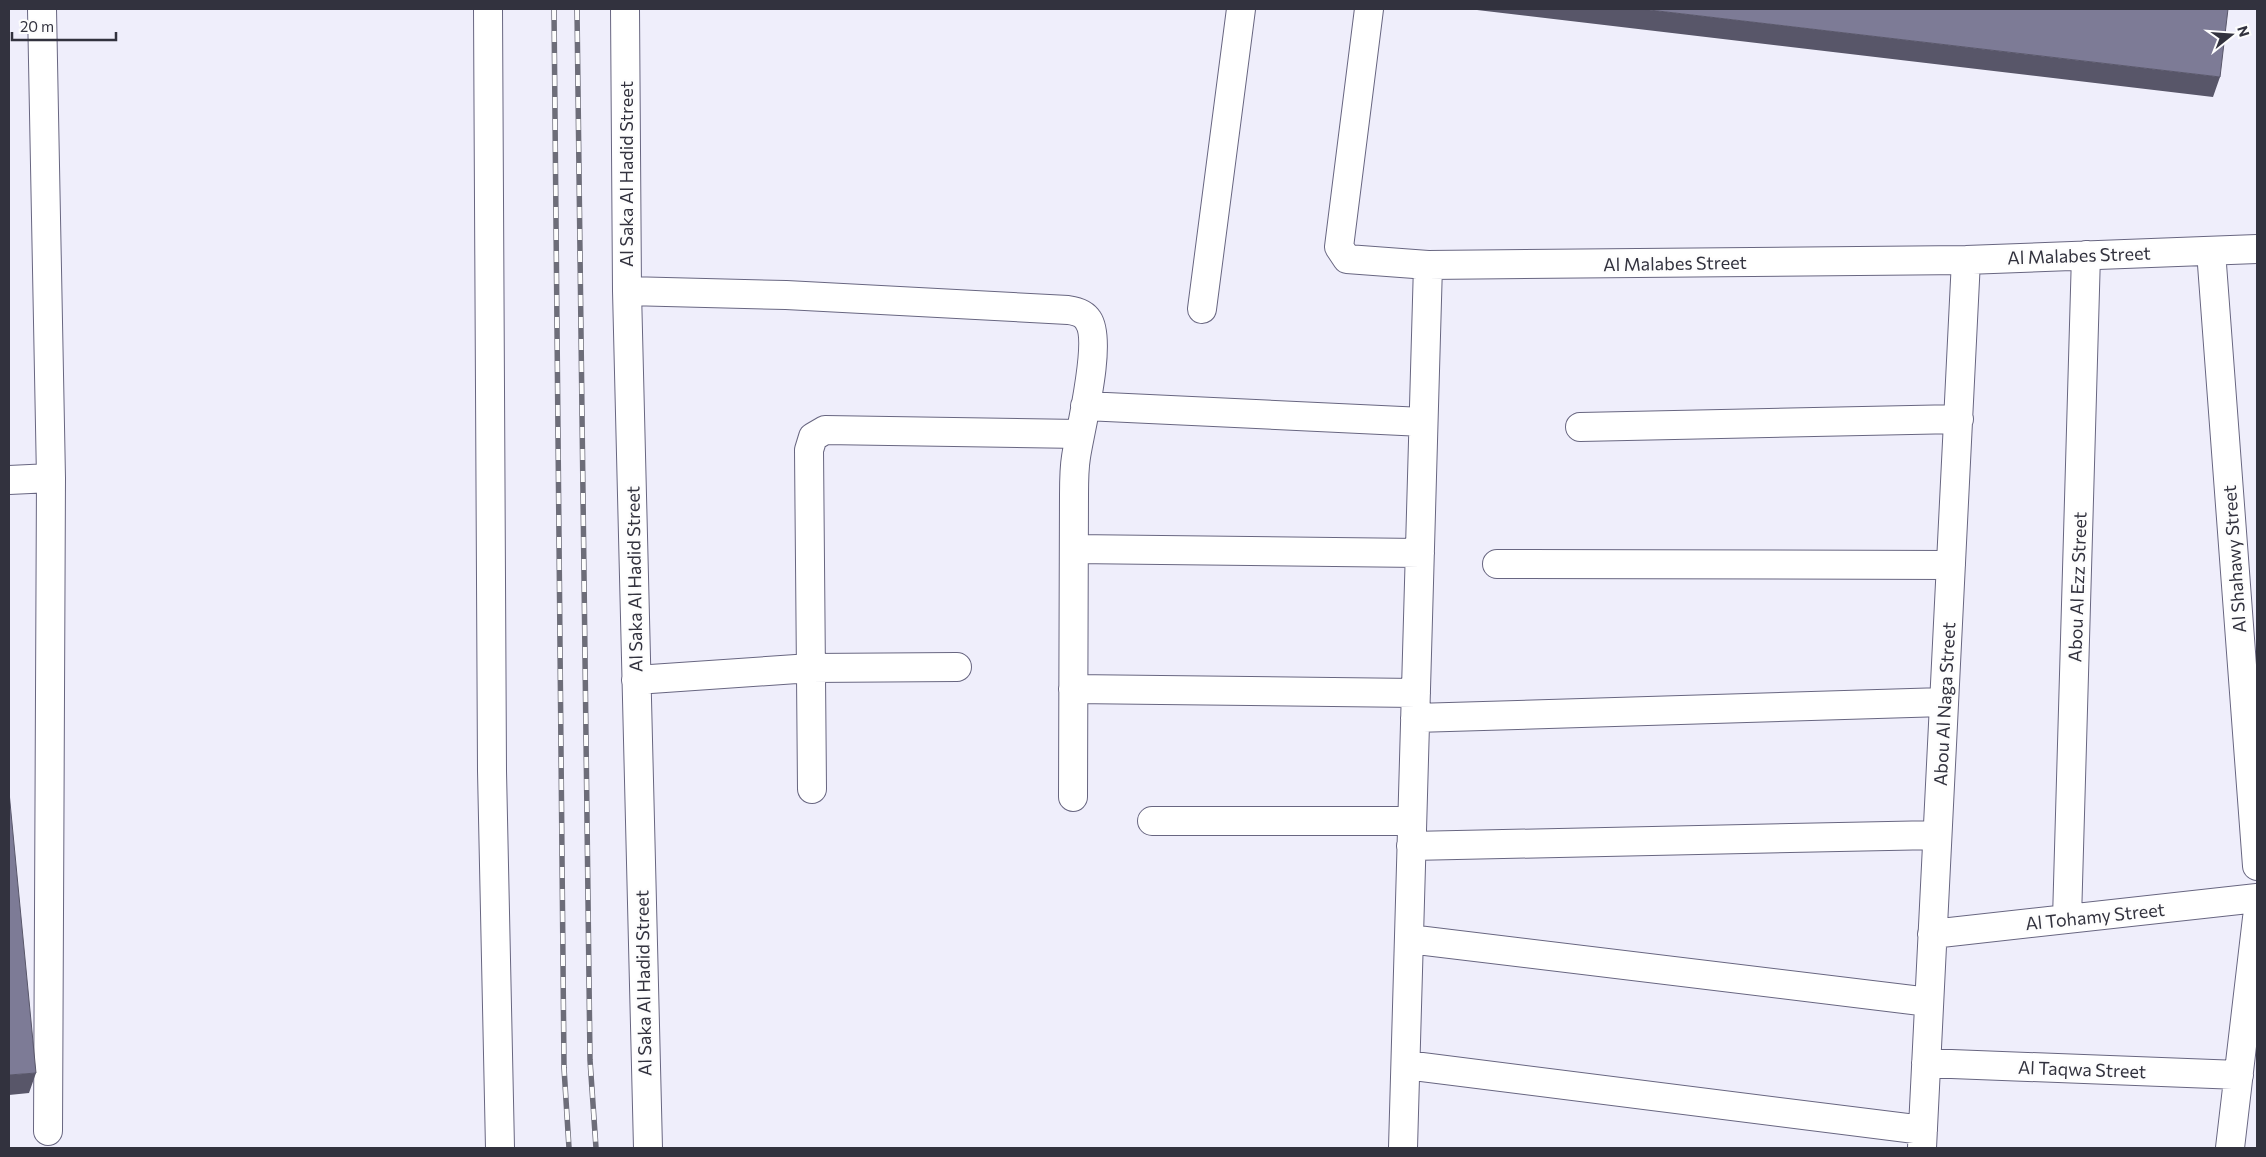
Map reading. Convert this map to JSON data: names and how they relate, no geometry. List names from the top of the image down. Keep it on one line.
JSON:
{"streets":{"street":["Al Saka Al Hadid Street","Al Malabes Street","Al Shahawy Street","Abou Al Ezz Street","Abou Al Naga Street","Al Tohamy Street","Al Taqwa Street"]},"crossings":[["Al Malabes Street","Al Shahawy Street"],["Al Malabes Street","Abou Al Ezz Street"],["Al Malabes Street","Abou Al Naga Street"],["Abou Al Ezz Street","Al Tohamy Street"],["Abou Al Naga Street","Al Tohamy Street"],["Abou Al Naga Street","Al Taqwa Street"]],"scale_bar":"20 m","north":"right"}
